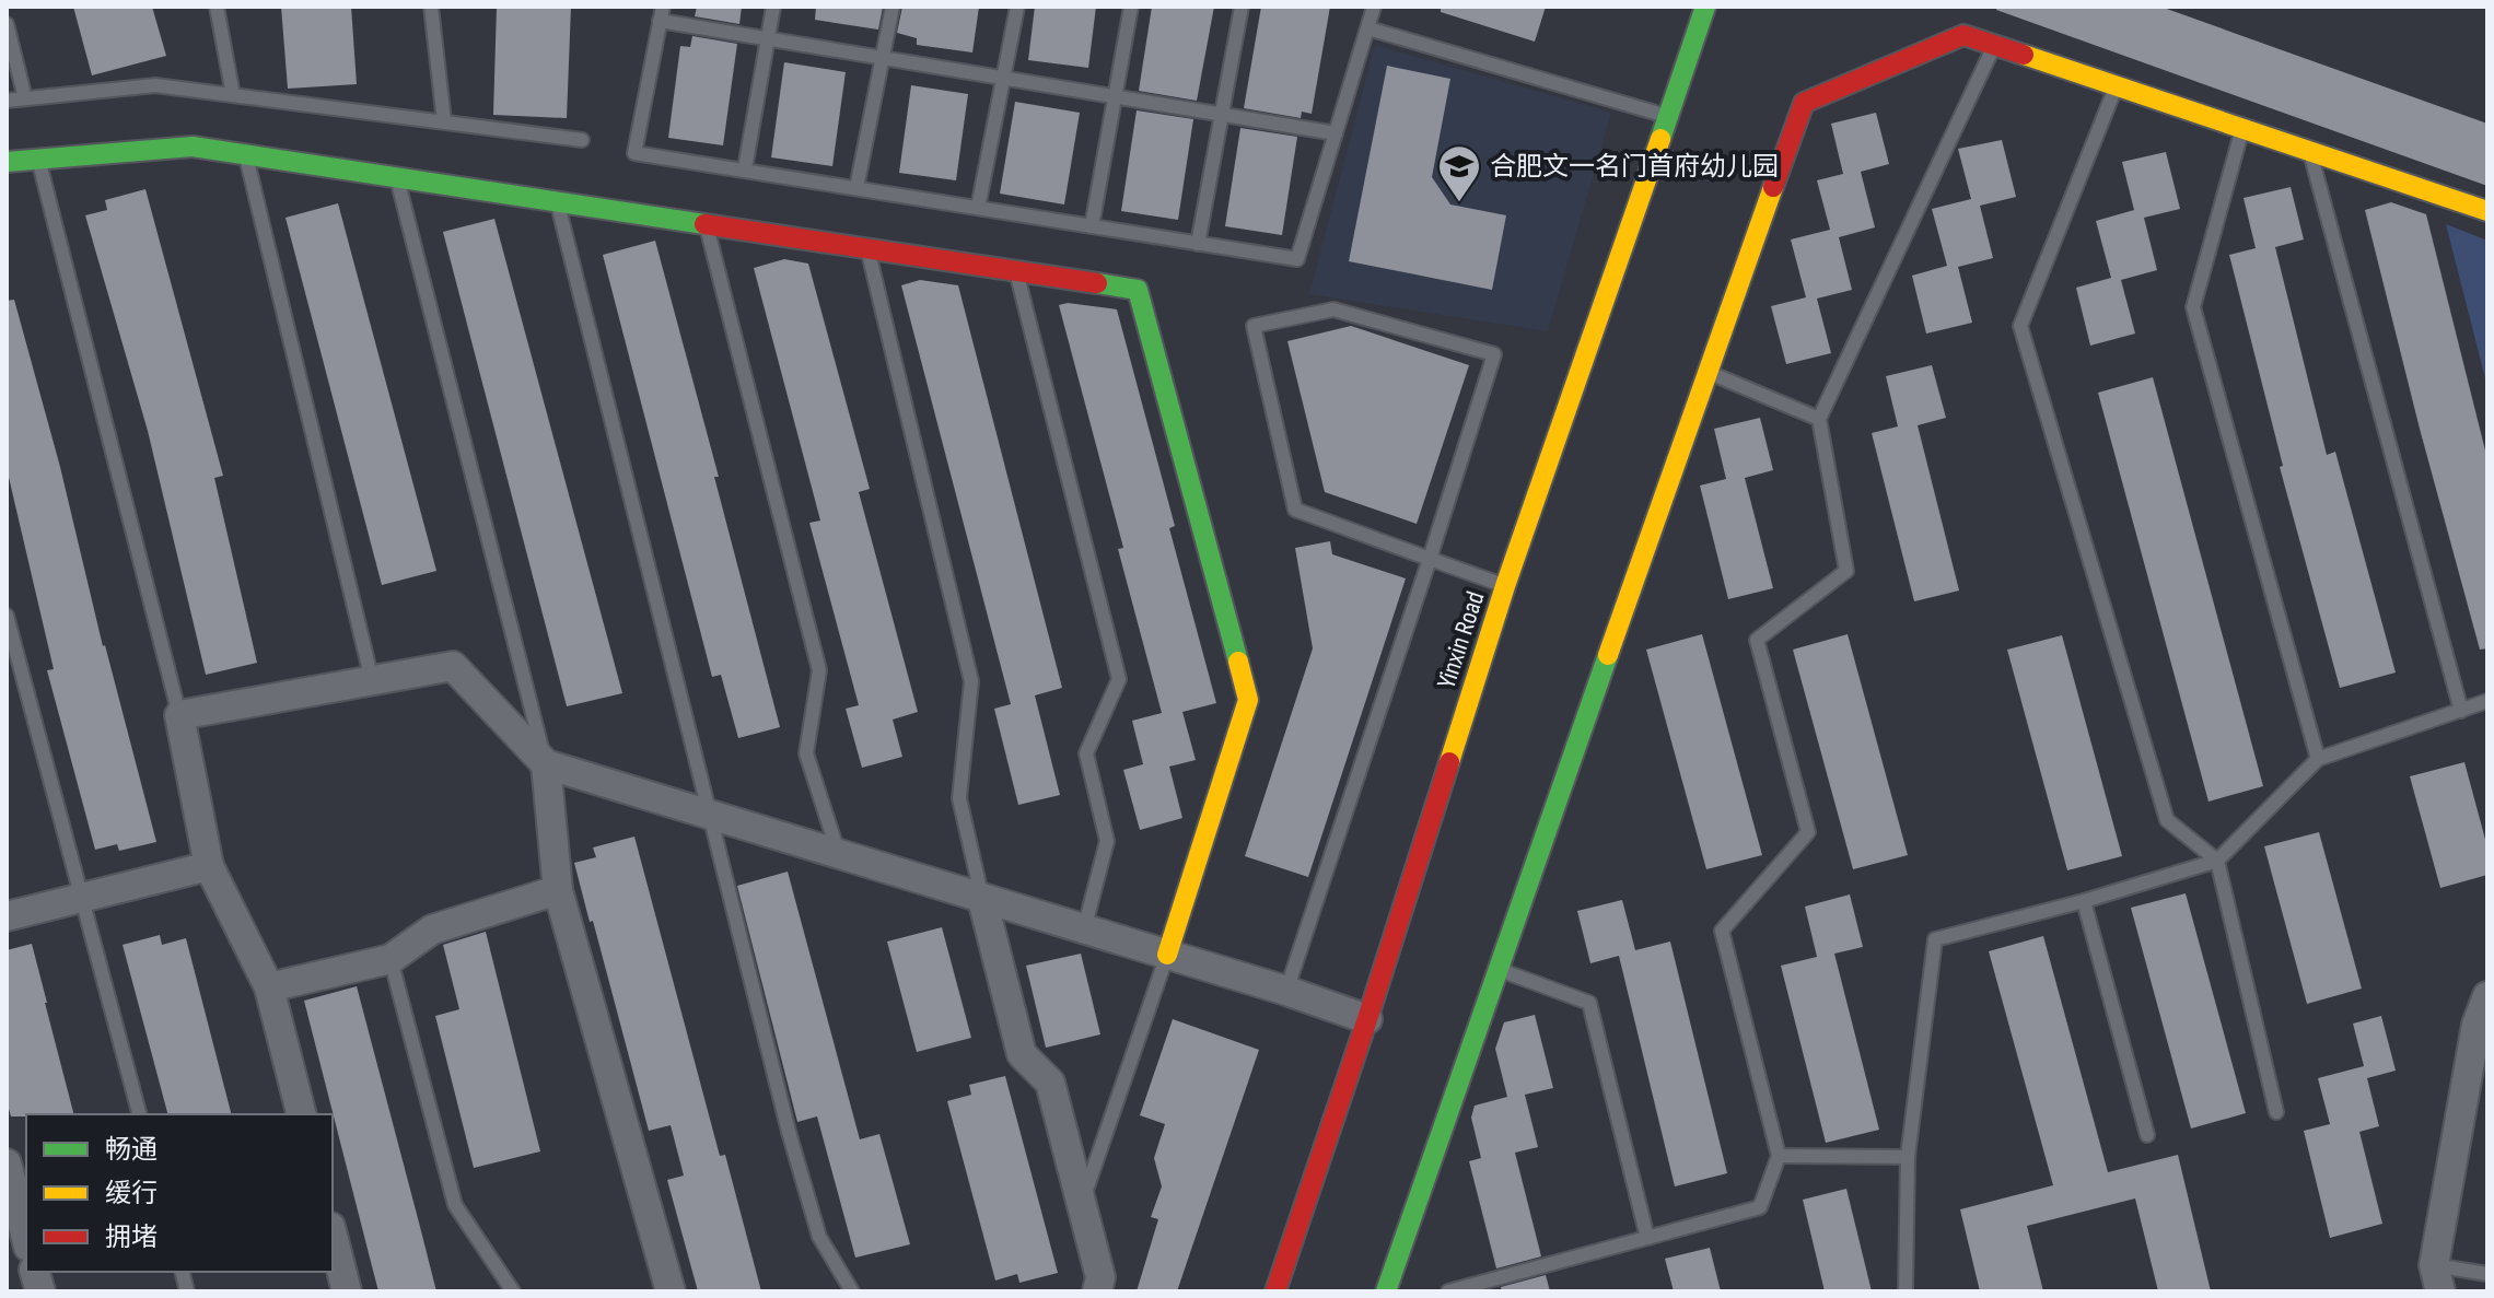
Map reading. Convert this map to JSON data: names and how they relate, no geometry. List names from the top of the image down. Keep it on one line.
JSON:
{"streets":{"street":["Yinxin Road"]},"places":{"school or university":["合肥文一名门首府幼儿园"]},"legend":["畅通","缓行","拥堵"]}
